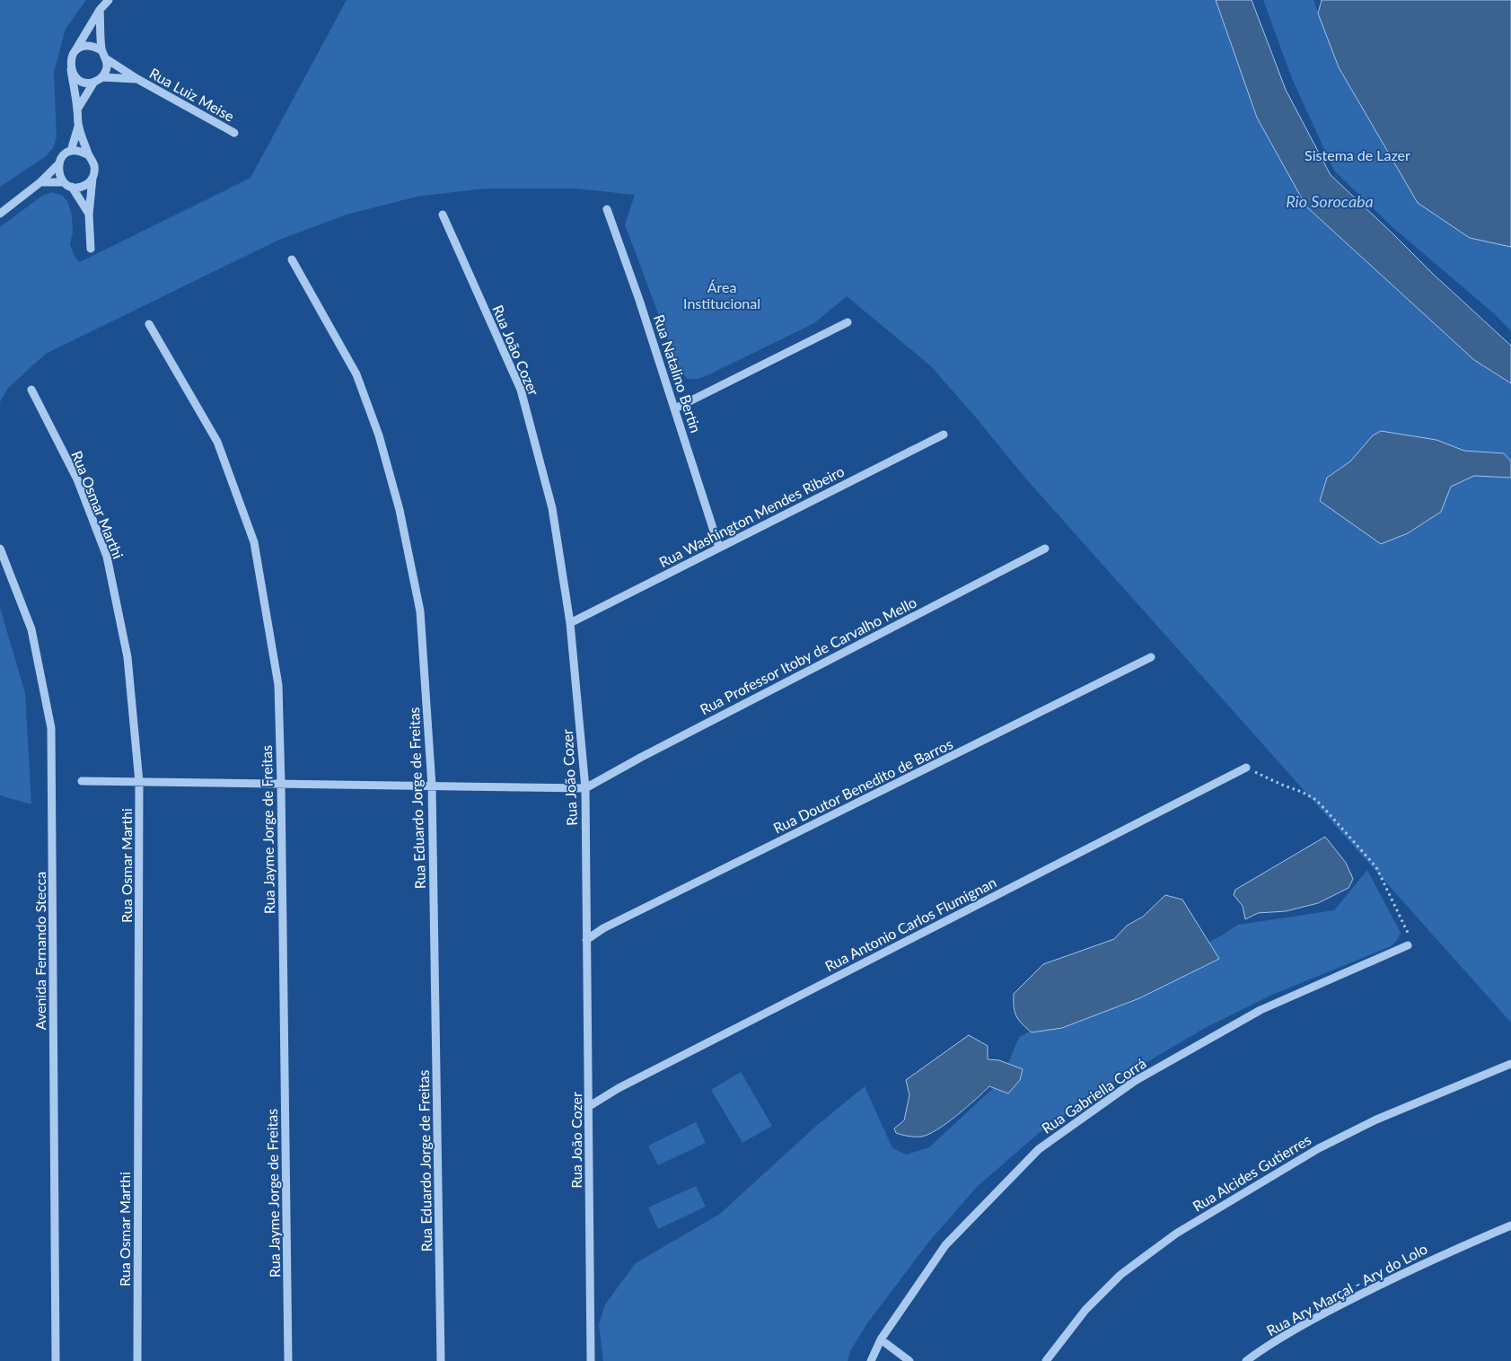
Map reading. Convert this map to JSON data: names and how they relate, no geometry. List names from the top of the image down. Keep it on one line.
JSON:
{"streets":{"street":["Rua Luiz Meise","Rua João Cozer","Rua Natalino Bertin","Rua Osmar Marthi","Rua Washington Mendes Ribeiro","Rua Professor Itoby de Carvalho Mello","Rua Doutor Benedito de Barros","Rua Eduardo Jorge de Freitas","Rua Jayme Jorge de Freitas","Rua Antonio Carlos Flumignan","Avenida Fernando Stecca","Rua Gabriella Corrá","Rua Alcides Gutierres","Rua Ary Marçal - Ary do Lolo"]},"crossings":[["Rua João Cozer","Rua Washington Mendes Ribeiro"],["Rua João Cozer","Rua Professor Itoby de Carvalho Mello"],["Rua João Cozer","Rua Doutor Benedito de Barros"],["Rua João Cozer","Rua Antonio Carlos Flumignan"],["Rua Natalino Bertin","Rua Washington Mendes Ribeiro"]],"water":["Rio Sorocaba"],"parks":["Sistema de Lazer","Área Institucional"]}
